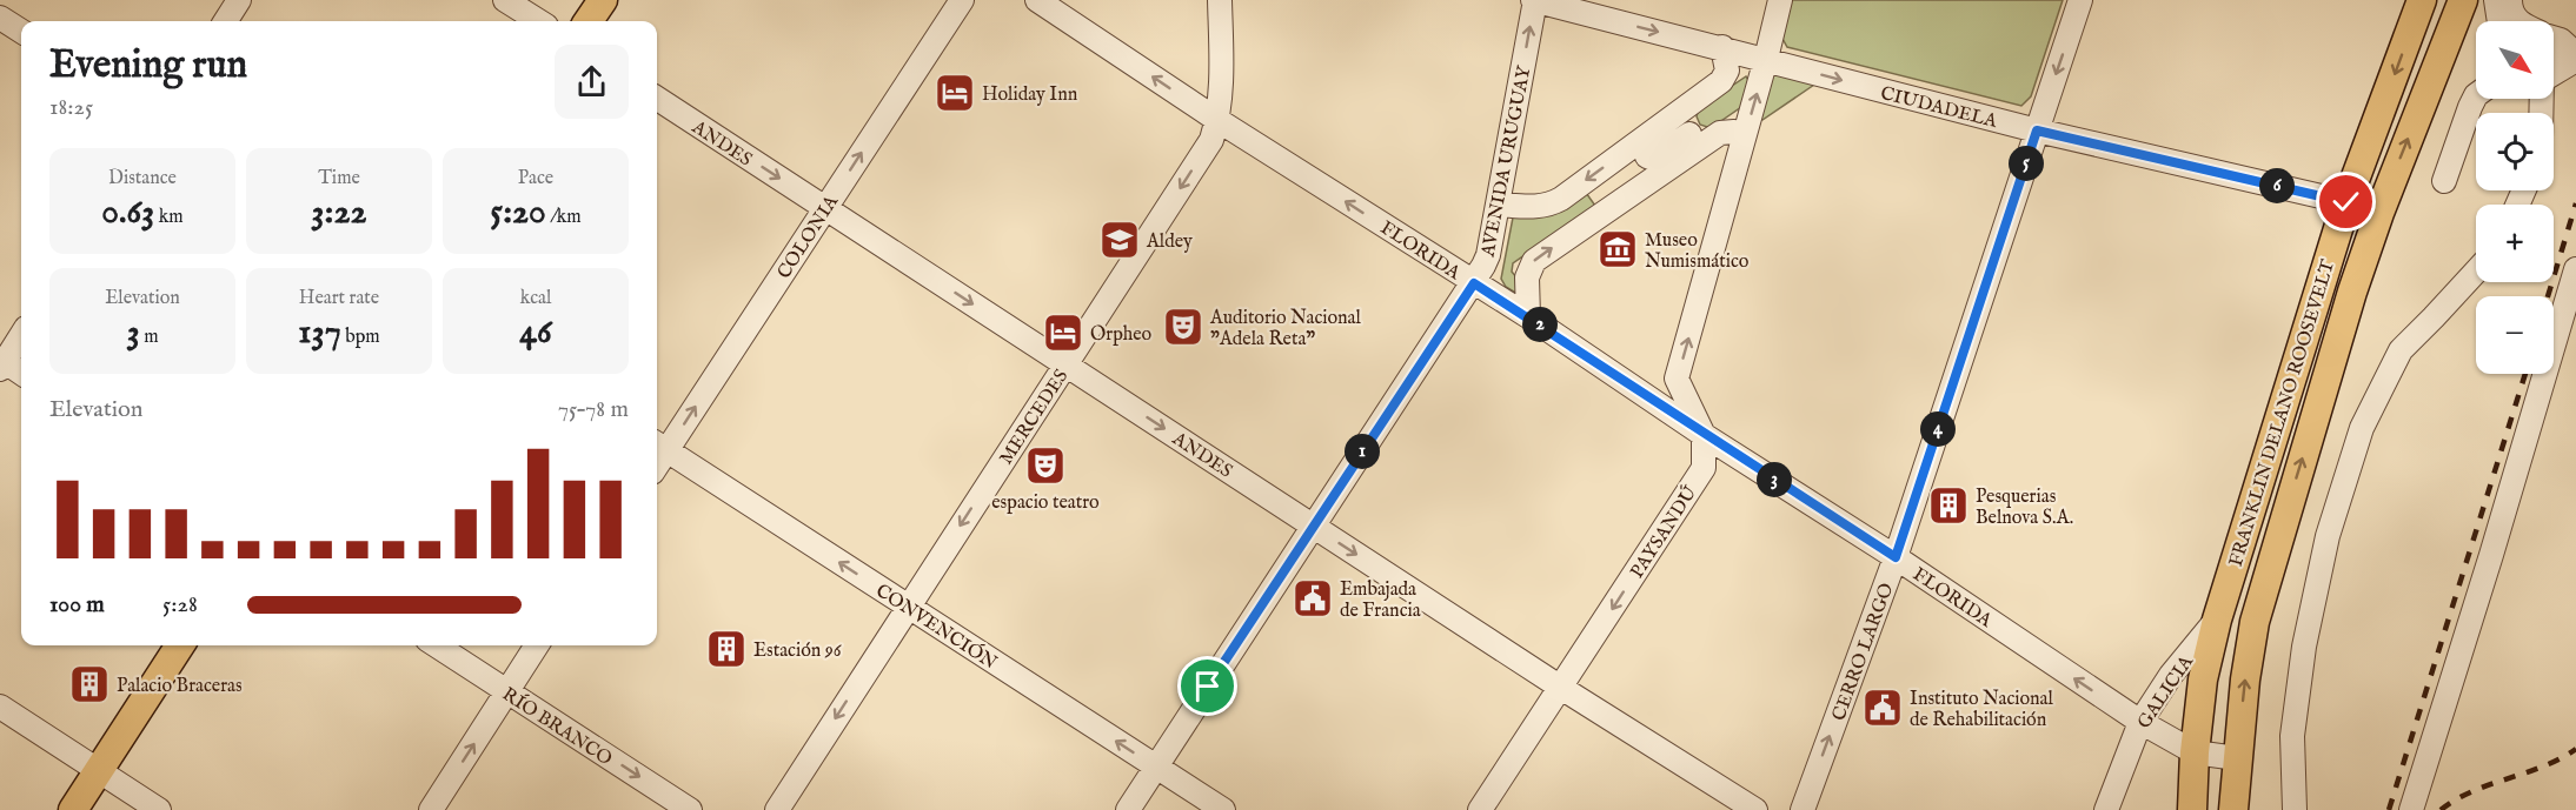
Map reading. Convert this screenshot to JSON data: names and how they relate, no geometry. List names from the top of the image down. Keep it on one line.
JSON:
{"streets":{"main road":["FRANKLIN DELANO ROOSEVELT"],"street":["CIUDADELA","ANDES","AVENIDA URUGUAY","COLONIA","FLORIDA","MERCEDES","PAYSANDÚ","CONVENCIÓN","CERRO LARGO","GALICIA","RÍO BRANCO"]},"crossings":[["CIUDADELA","AVENIDA URUGUAY"],["CIUDADELA","FRANKLIN DELANO ROOSEVELT"],["CIUDADELA","PAYSANDÚ"],["CIUDADELA","CERRO LARGO"],["ANDES","AVENIDA URUGUAY"],["ANDES","COLONIA"],["ANDES","MERCEDES"],["ANDES","PAYSANDÚ"],["AVENIDA URUGUAY","FLORIDA"],["AVENIDA URUGUAY","CONVENCIÓN"],["COLONIA","CONVENCIÓN"],["FLORIDA","FRANKLIN DELANO ROOSEVELT"],["FLORIDA","MERCEDES"],["FLORIDA","PAYSANDÚ"],["FLORIDA","CERRO LARGO"],["FLORIDA","GALICIA"],["FRANKLIN DELANO ROOSEVELT","GALICIA"],["MERCEDES","CONVENCIÓN"]],"one_way":["CIUDADELA","ANDES","COLONIA","FLORIDA","MERCEDES","CONVENCIÓN","RÍO BRANCO"],"places":{"hotel":["Holiday Inn","Orpheo"],"school or university":["Aldey"],"museum":["Museo Numismático"],"theatre":["Auditorio Nacional \"Adela Reta\"","espacio teatro"],"building":["Pesquerias Belnova S.A.","Estación 96","Palacio Braceras"],"public building":["Embajada de Francia","Instituto Nacional de Rehabilitación"]},"north":"bottom right","page":{"map_buttons":["+","−"],"heading":["Evening run","18:25"],"stats":[["Distance","0.63 km"],["Time","3:22"],["Pace","5:20 /km"],["Elevation","3 m"],["Heart rate","137 bpm"],["kcal","46"]],"pins":["5","6","2","4","1","3"],"chart":["Elevation","75–78 m"],"list":[{"name":"100 m","note":"5:28"}]}}
